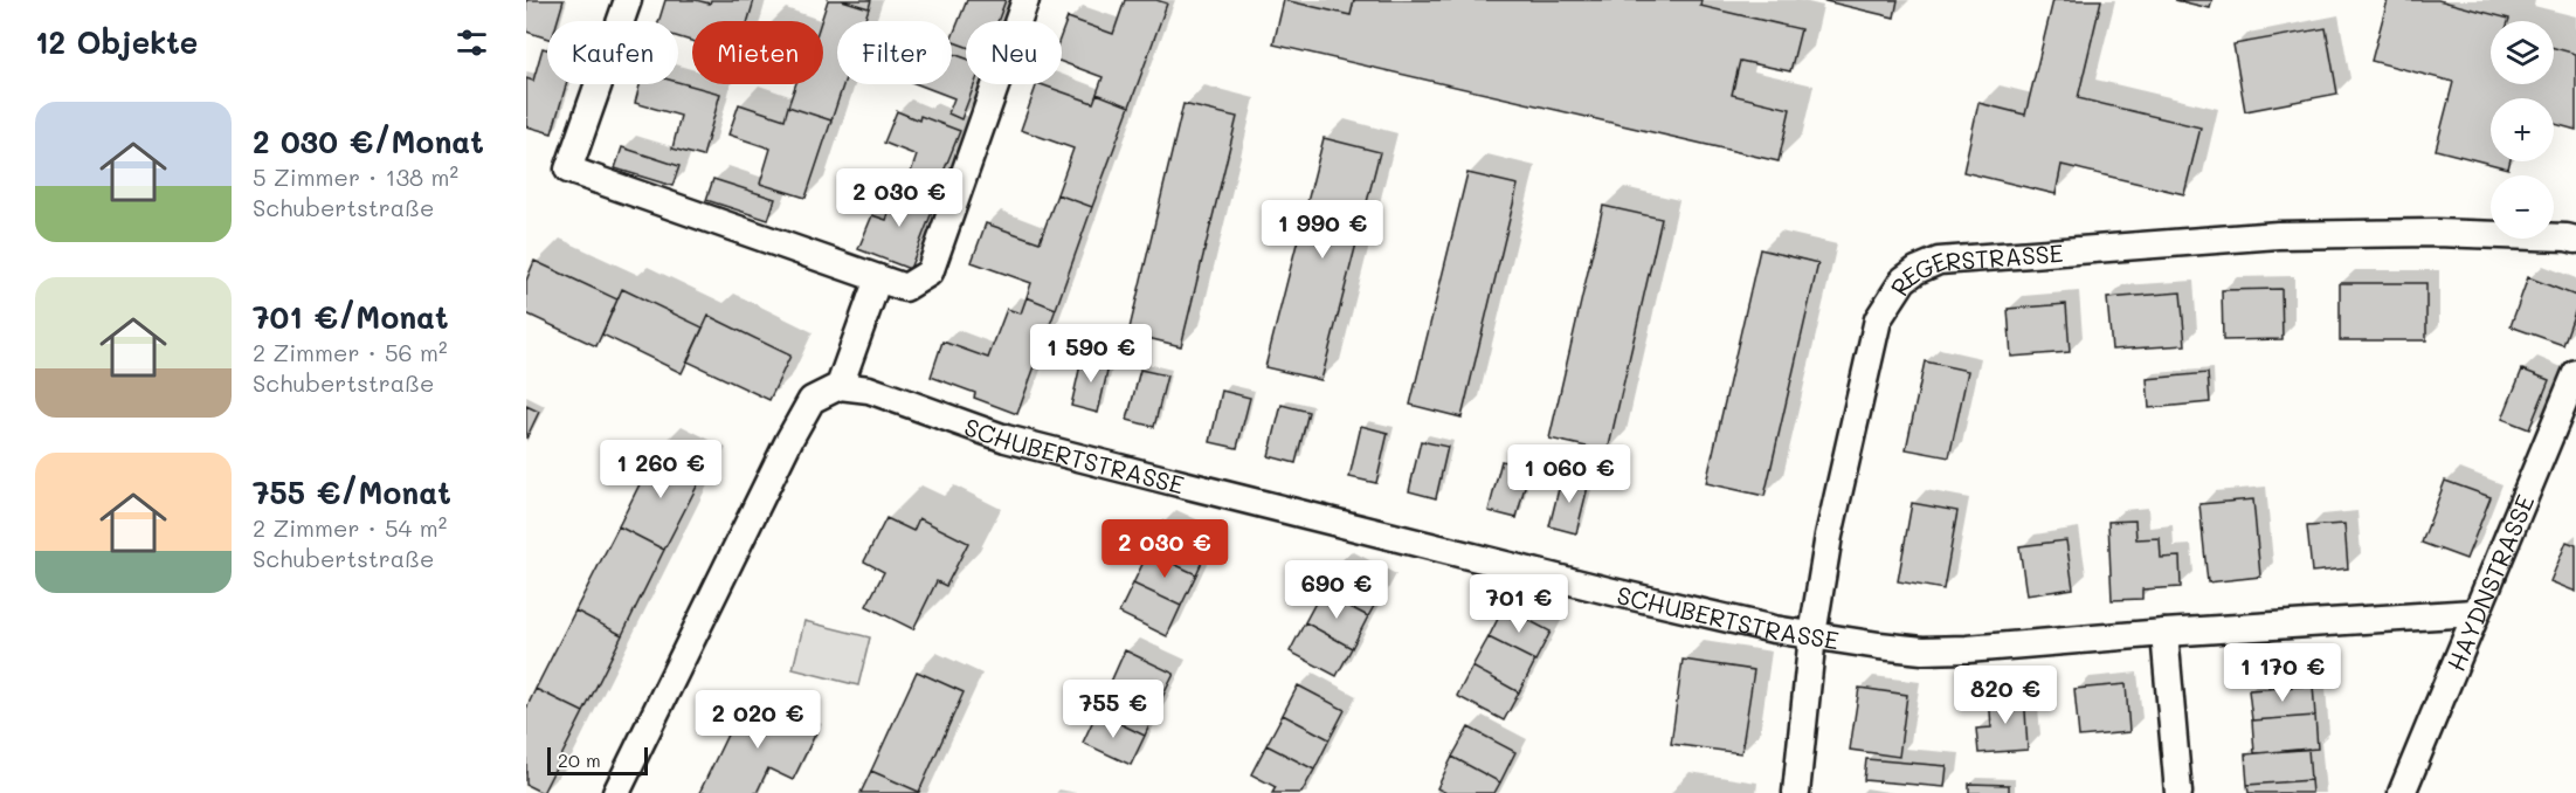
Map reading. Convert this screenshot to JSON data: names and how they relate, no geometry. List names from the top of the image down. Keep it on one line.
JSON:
{"streets":{"street":["REGERSTRASSE","SCHUBERTSTRASSE","HAYDNSTRASSE"]},"crossings":[["REGERSTRASSE","SCHUBERTSTRASSE"],["SCHUBERTSTRASSE","HAYDNSTRASSE"]],"scale_bar":"20 m","page":{"heading":"12 Objekte","map_buttons":["+","−"],"chip":["Kaufen","Mieten","Filter","Neu"],"list":[{"name":"2 030 €/Monat","note":"5 Zimmer · 138 m² · Schubertstraße"},{"name":"701 €/Monat","note":"2 Zimmer · 56 m² · Schubertstraße"},{"name":"755 €/Monat","note":"2 Zimmer · 54 m² · Schubertstraße"}],"price":["2 030 €","1 990 €","1 590 €","1 260 €","1 060 €","2 030 €","690 €","701 €","1 170 €","820 €","755 €","2 020 €"],"scale":"20 m"}}
